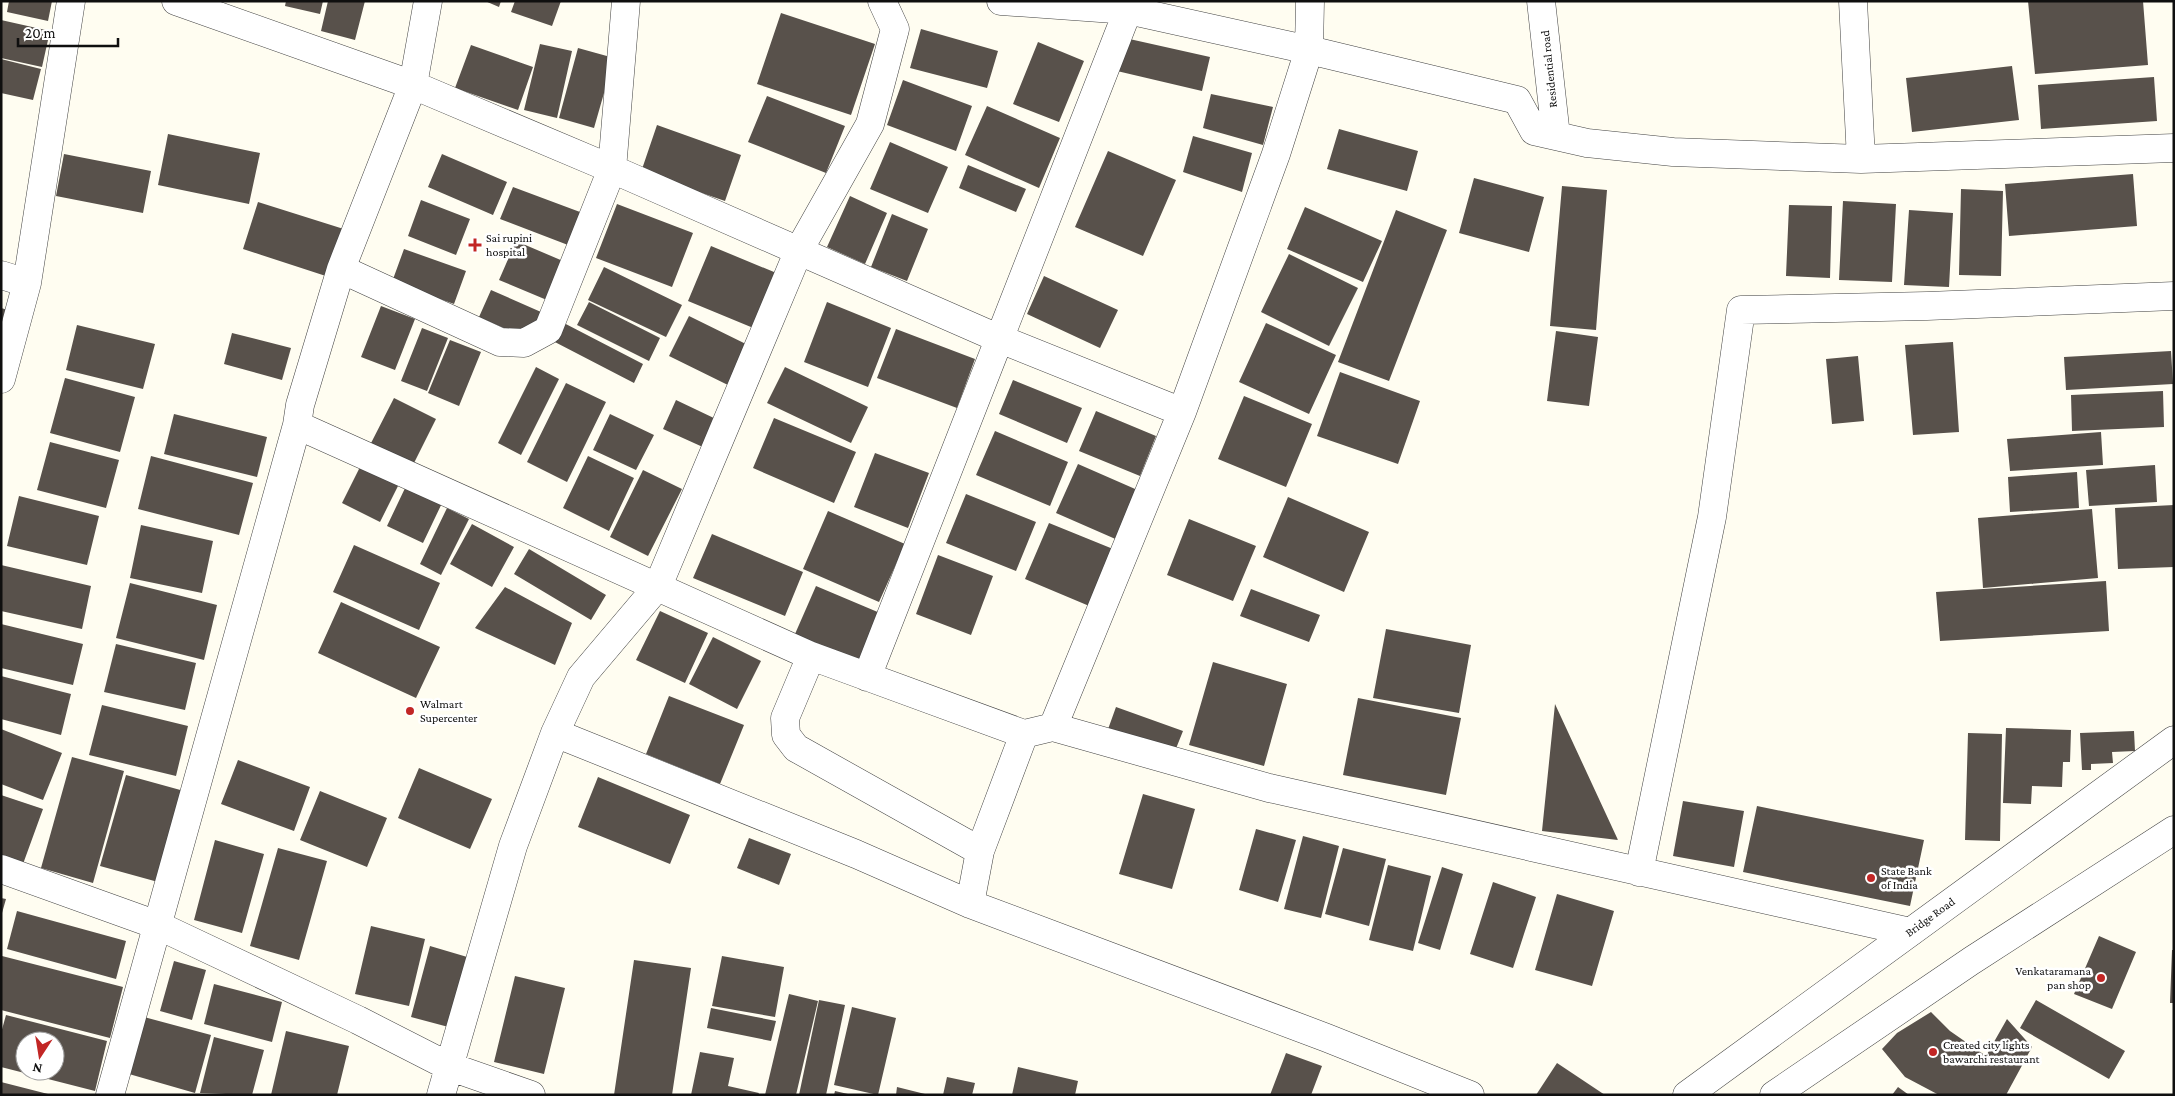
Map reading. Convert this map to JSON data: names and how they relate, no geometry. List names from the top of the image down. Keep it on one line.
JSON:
{"streets":{"street":["Residential road","Bridge Road"]},"places":{"health":["Sai rupini hospital"],"other":["Walmart Supercenter","State Bank of India","Venkataramana pan shop","Created city lights bawarchi restaurant"]},"scale_bar":"20 m","north":"bottom"}
